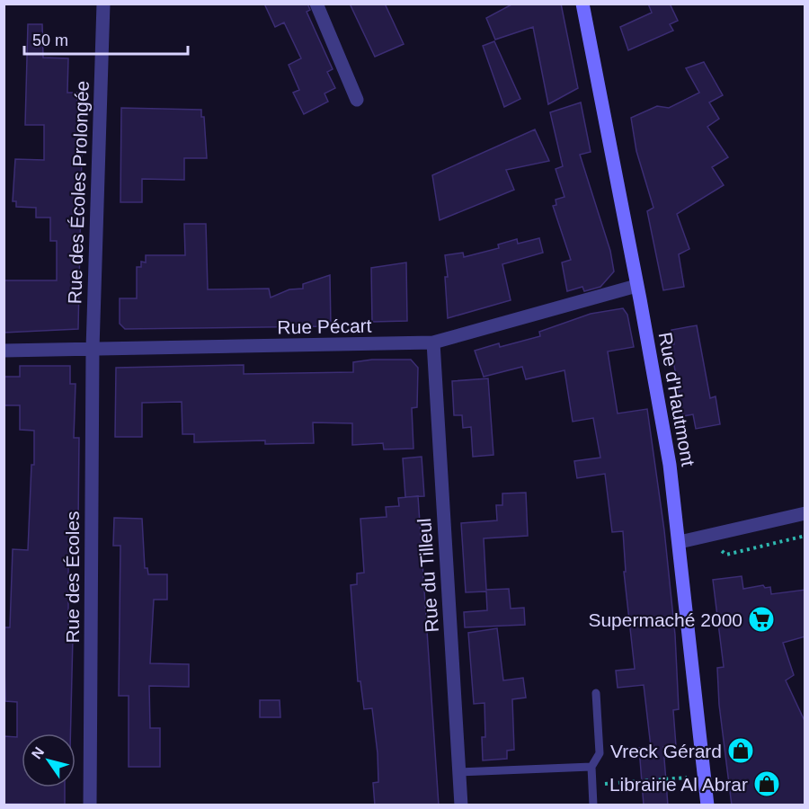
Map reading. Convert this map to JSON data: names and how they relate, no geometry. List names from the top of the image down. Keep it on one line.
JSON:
{"streets":{"street":["Rue des Écoles Prolongée","Rue Pécart","Rue d'Hautmont","Rue du Tilleul","Rue des Écoles"]},"crossings":[["Rue des Écoles Prolongée","Rue Pécart"],["Rue des Écoles Prolongée","Rue des Écoles"],["Rue Pécart","Rue d'Hautmont"],["Rue Pécart","Rue du Tilleul"],["Rue Pécart","Rue des Écoles"]],"places":{"supermarket":["Supermaché 2000"],"shop":["Vreck Gérard","Librairie Al Abrar"]},"scale_bar":"50 m","north":"top left"}
